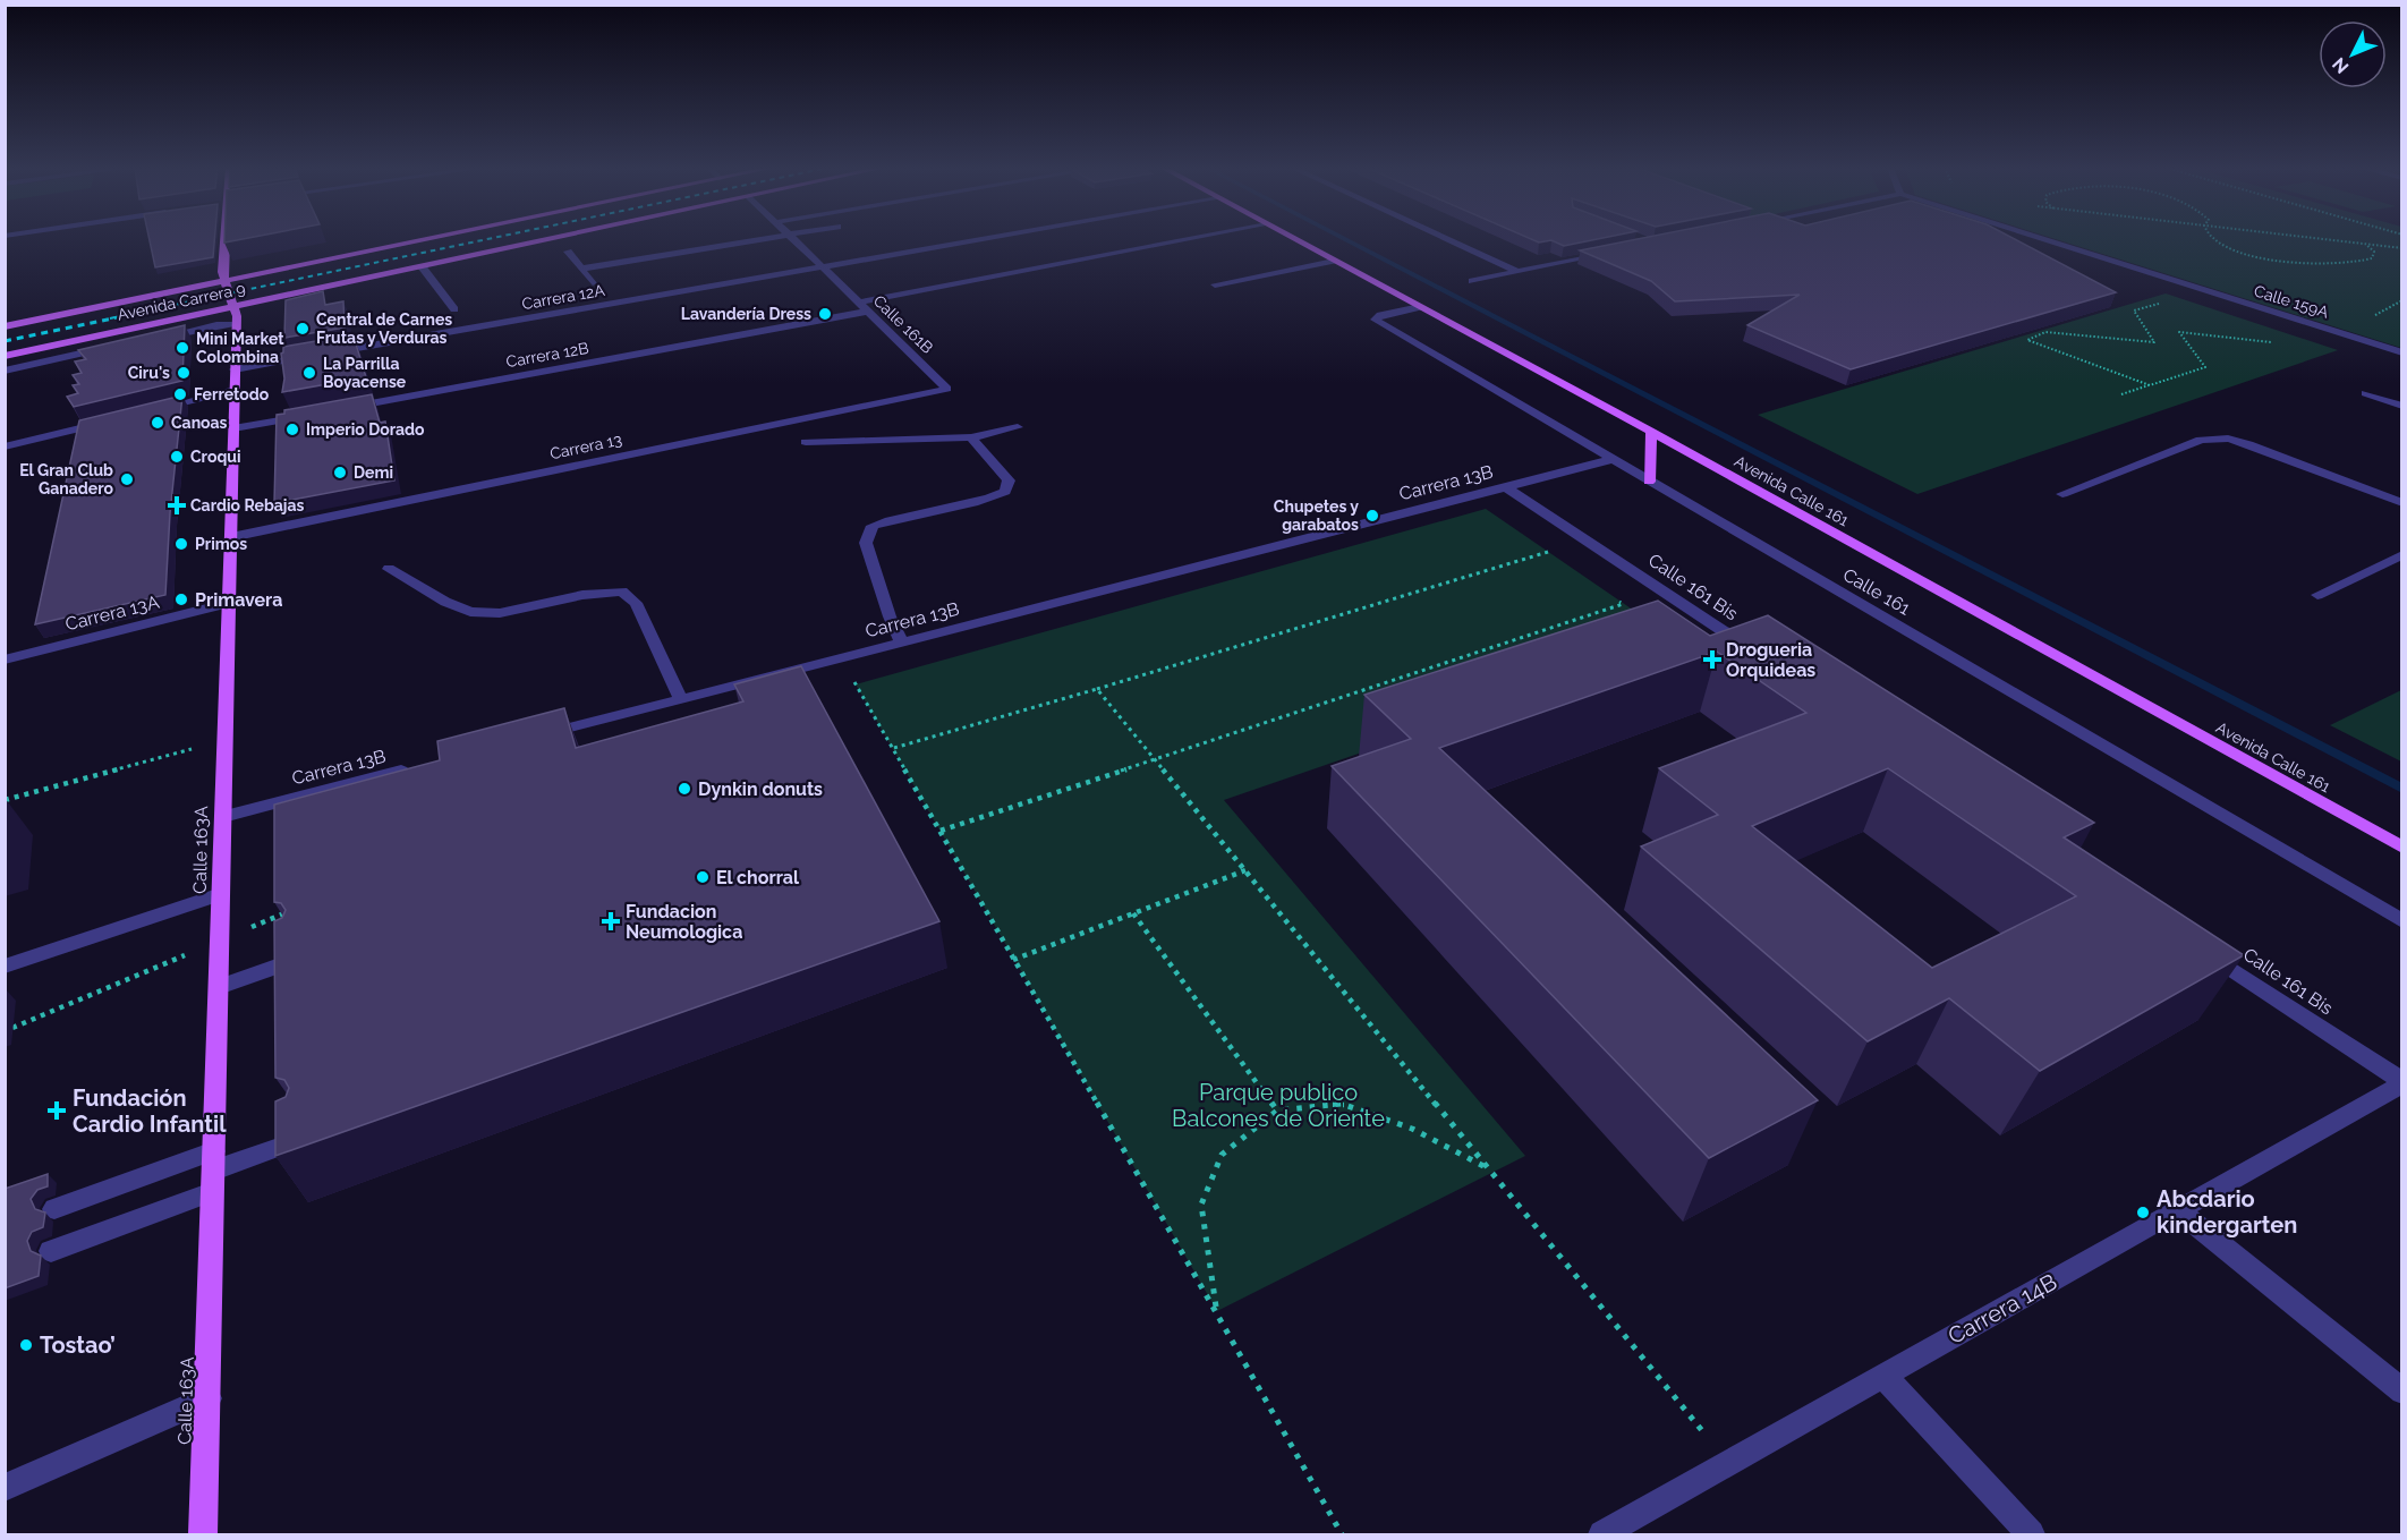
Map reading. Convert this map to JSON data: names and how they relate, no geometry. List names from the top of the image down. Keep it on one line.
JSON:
{"streets":{"main road":["Avenida Carrera 9","Avenida Calle 161","Calle 163A"],"street":["Carrera 12A","Calle 159A","Calle 161B","Carrera 12B","Carrera 13","Carrera 13B","Calle 161 Bis","Calle 161","Carrera 13A","Carrera 14B"]},"crossings":[["Carrera 12A","Calle 161B"],["Avenida Carrera 9","Calle 163A"],["Calle 161B","Carrera 12B"],["Calle 161B","Carrera 13"],["Carrera 13","Calle 163A"],["Carrera 13B","Calle 161 Bis"],["Carrera 13B","Calle 161"],["Carrera 13B","Calle 163A"],["Avenida Calle 161","Calle 161"],["Calle 161 Bis","Carrera 14B"],["Carrera 13A","Calle 163A"]],"parks":["Parque publico Balcones de Oriente"],"places":{"other":["Lavandería Dress","Central de Carnes Frutas y Verduras","Mini Market Colombina","Ciru's","La Parrilla Boyacense","Ferretodo","Canoas","Imperio Dorado","Croqui","Demi","El Gran Club Ganadero","Chupetes y garabatos","Primos","Primavera","Dynkin donuts","El chorral","Abcdario kindergarten","Tostao’"],"health":["Cardio Rebajas","Drogueria Orquideas","Fundacion Neumologica","Fundación Cardio Infantil"]},"north":"bottom left"}
